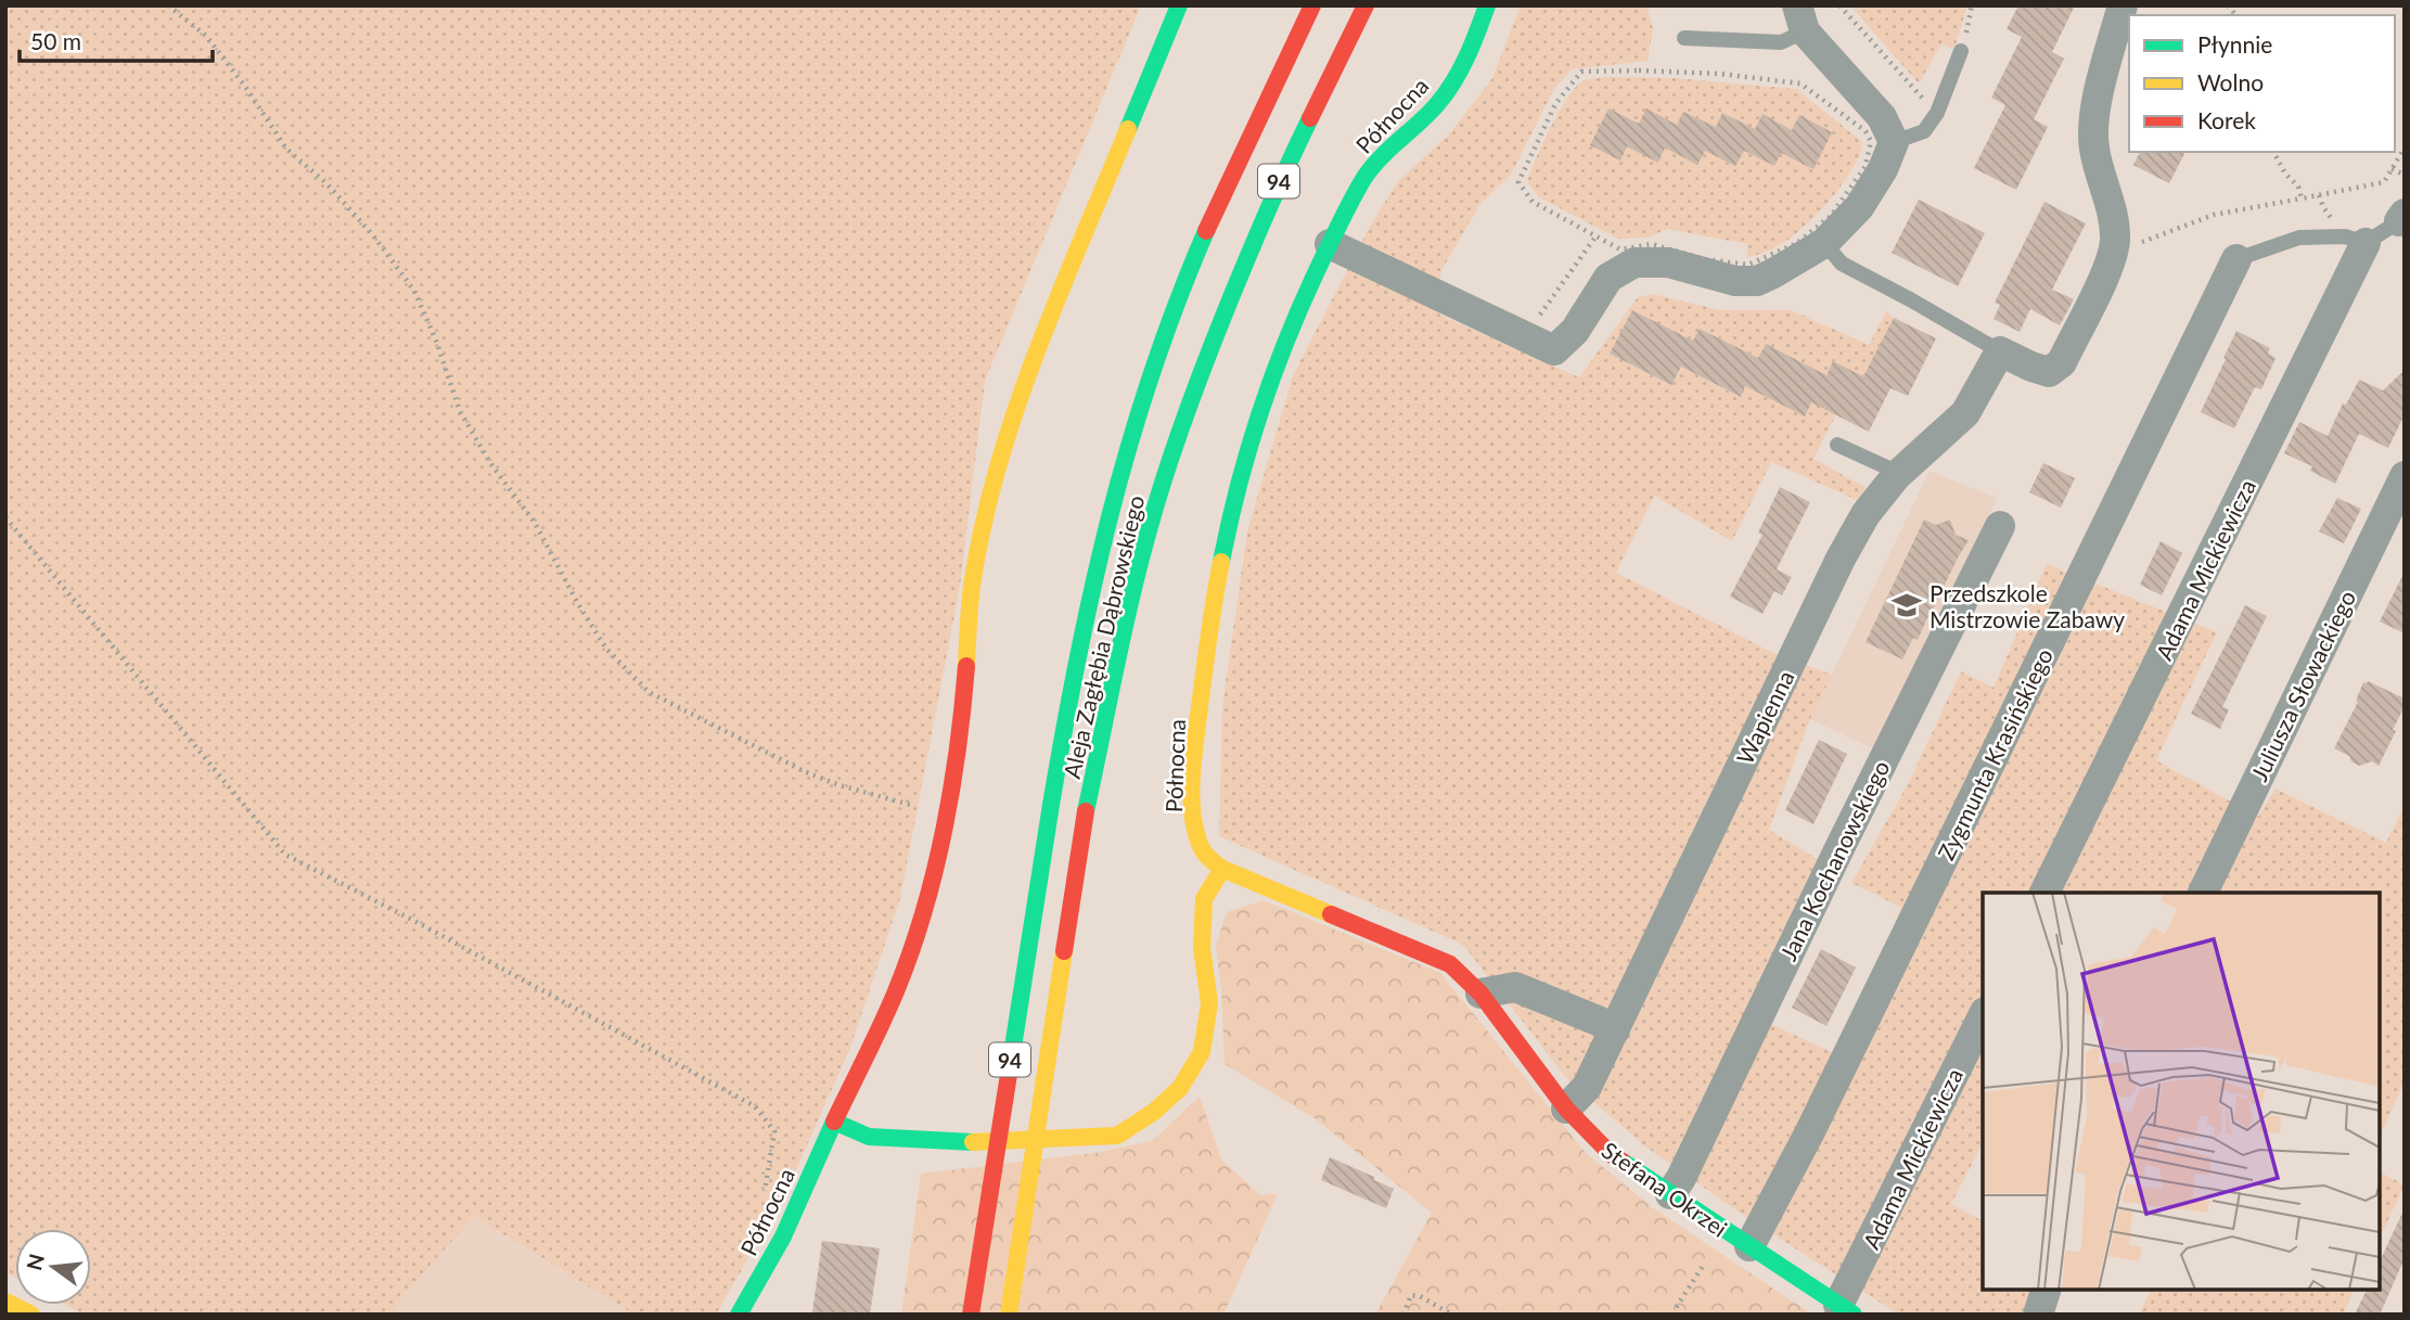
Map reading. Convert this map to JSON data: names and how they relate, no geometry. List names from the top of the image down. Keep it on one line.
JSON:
{"streets":{"main road":["Północna","94","Aleja Zagłębia Dąbrowskiego","Stefana Okrzei"],"street":["Adama Mickiewicza","Juliusza Słowackiego","Wapienna","Zygmunta Krasińskiego","Jana Kochanowskiego"]},"crossings":[["Północna","Stefana Okrzei"],["Adama Mickiewicza","Stefana Okrzei"],["Wapienna","Stefana Okrzei"],["Zygmunta Krasińskiego","Stefana Okrzei"],["Jana Kochanowskiego","Stefana Okrzei"]],"places":{"school or university":["Przedszkole Mistrzowie Zabawy"]},"legend":["Płynnie","Wolno","Korek"],"scale_bar":"50 m","north":"left"}
